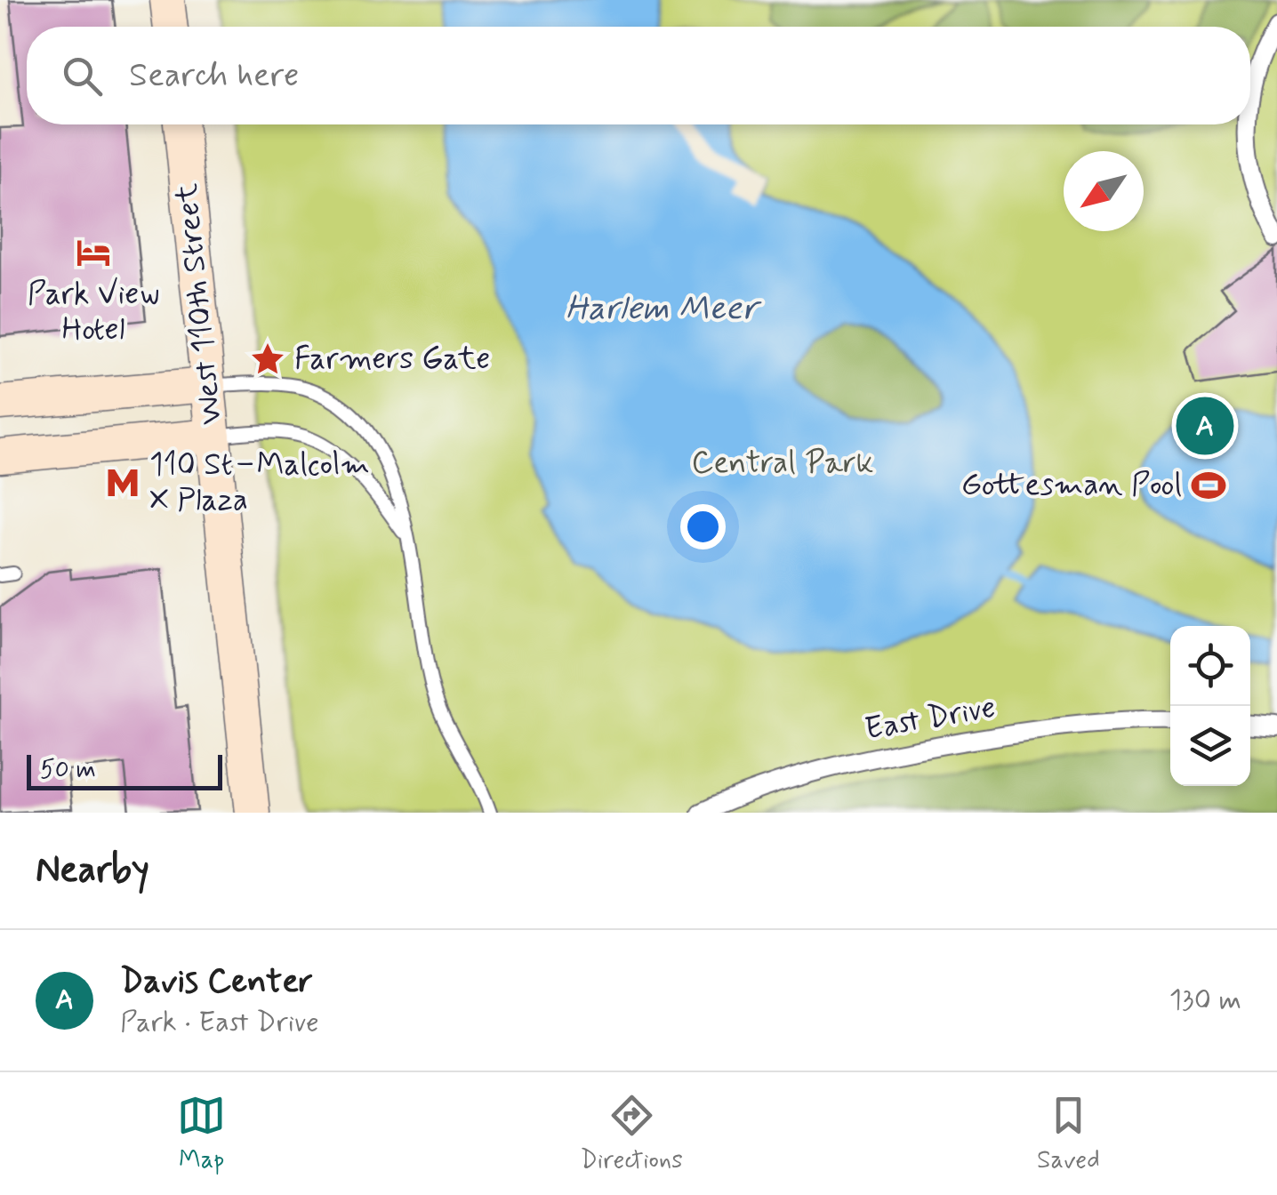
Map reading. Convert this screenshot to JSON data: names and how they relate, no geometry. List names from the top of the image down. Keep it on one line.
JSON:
{"streets":{"main road":["West 110th Street"],"street":["East Drive"]},"water":["Harlem Meer"],"parks":["Central Park"],"places":{"hotel":["Park View Hotel"],"place":["Farmers Gate"],"metro station":["110 St–Malcolm X Plaza"],"sports":["Gottesman Pool"]},"scale_bar":"50 m","north":"bottom left","page":{"search":"Search here","pins":"A","scale":"50 m","heading":"Nearby","list":[{"mark":"A","name":"Davis Center","note":"Park · East Drive","value":"130 m"}],"nav":["Map","Directions","Saved"]}}
